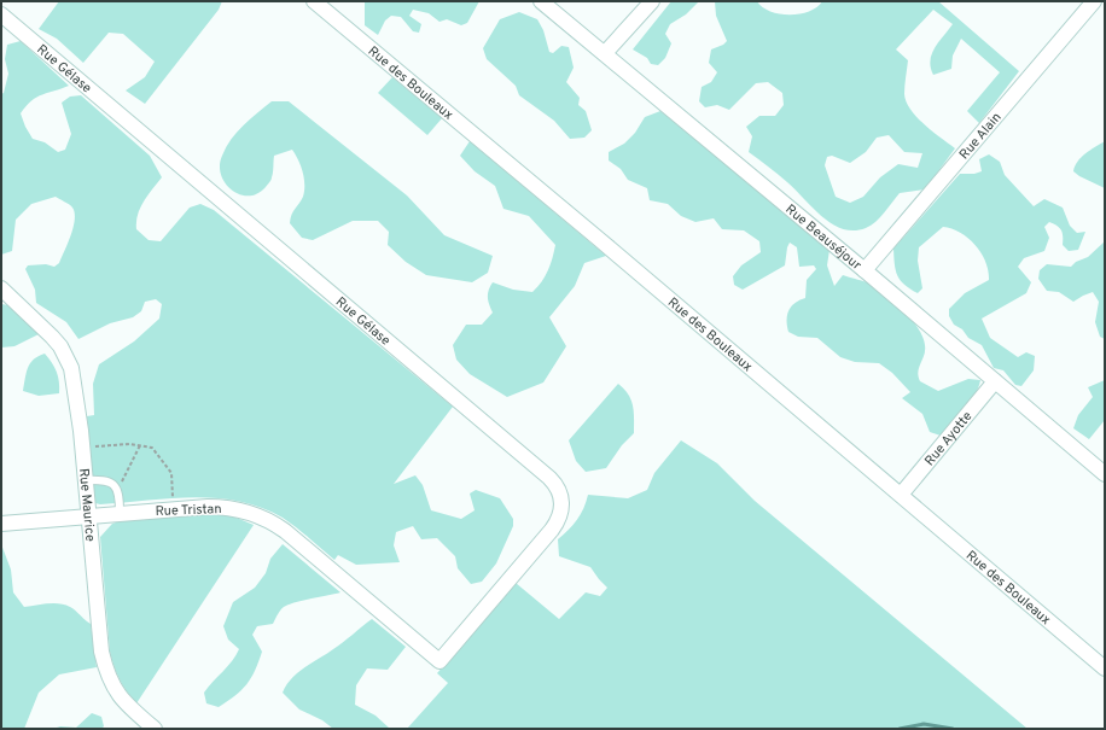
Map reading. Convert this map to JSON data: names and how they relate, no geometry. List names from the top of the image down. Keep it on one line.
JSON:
{"streets":{"street":["Rue Gélase","Rue des Bouleaux","Rue Alain","Rue Beauséjour","Rue Ayotte","Rue Maurice","Rue Tristan"]},"crossings":[["Rue Gélase","Rue Tristan"],["Rue des Bouleaux","Rue Ayotte"],["Rue Alain","Rue Beauséjour"],["Rue Beauséjour","Rue Ayotte"],["Rue Maurice","Rue Tristan"]]}
